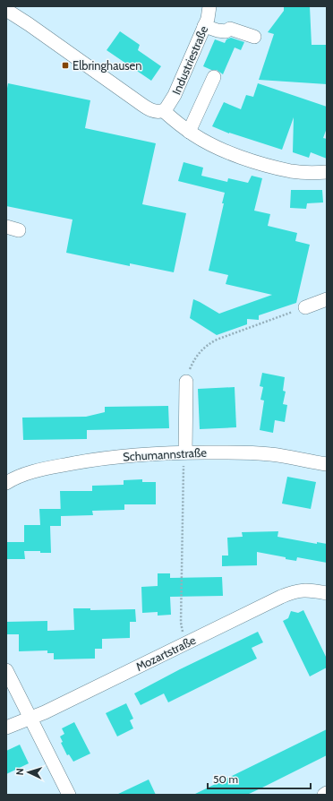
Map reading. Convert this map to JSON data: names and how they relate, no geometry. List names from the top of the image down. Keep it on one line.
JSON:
{"streets":{"street":["Industriestraße","Schumannstraße","Mozartstraße"]},"places":{"transit":["Elbringhausen"]},"scale_bar":"50 m","north":"left"}
